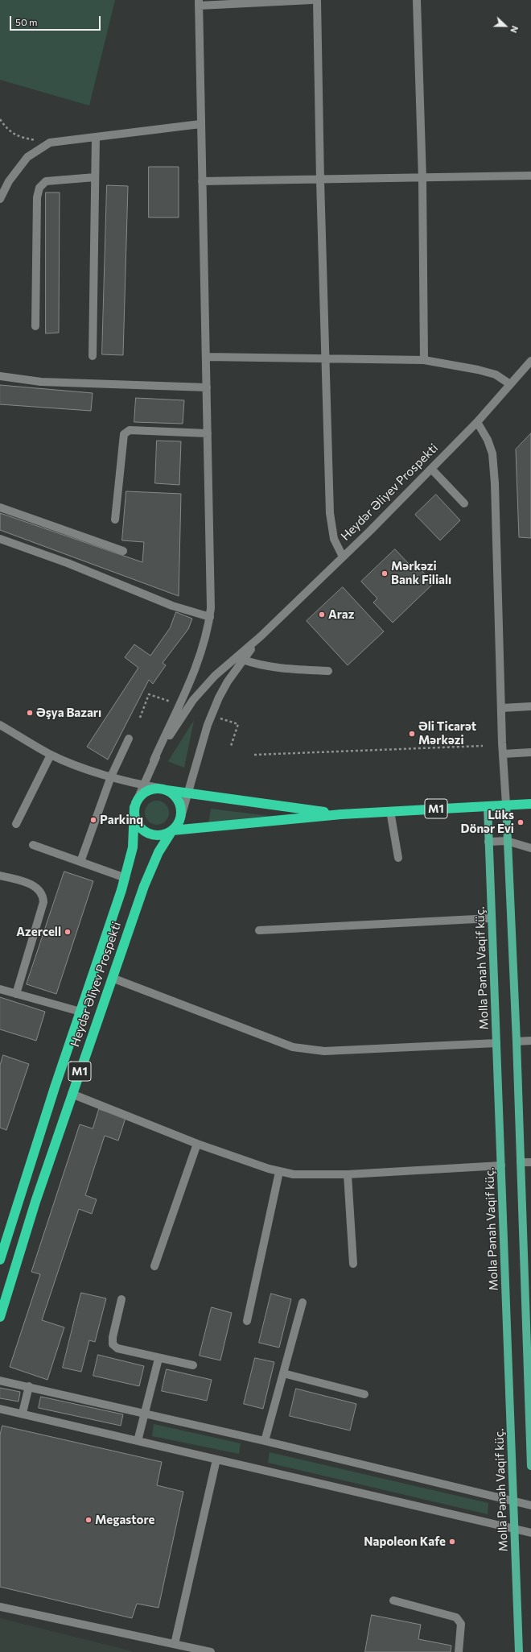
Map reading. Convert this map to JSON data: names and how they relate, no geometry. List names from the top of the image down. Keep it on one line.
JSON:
{"streets":{"highway":["Heydər Əliyev Prospekti","M1"],"main road":["Molla Pənah Vaqif küç."]},"crossings":[["M1","Molla Pənah Vaqif küç."]],"places":["Mərkəzi Bank Filialı","Araz","Əşya Bazarı","Əli Ticarət Mərkəzi","Parkinq","Lüks Dönər Evi","Azercell","Megastore","Napoleon Kafe"],"scale_bar":"50 m","north":"right"}
